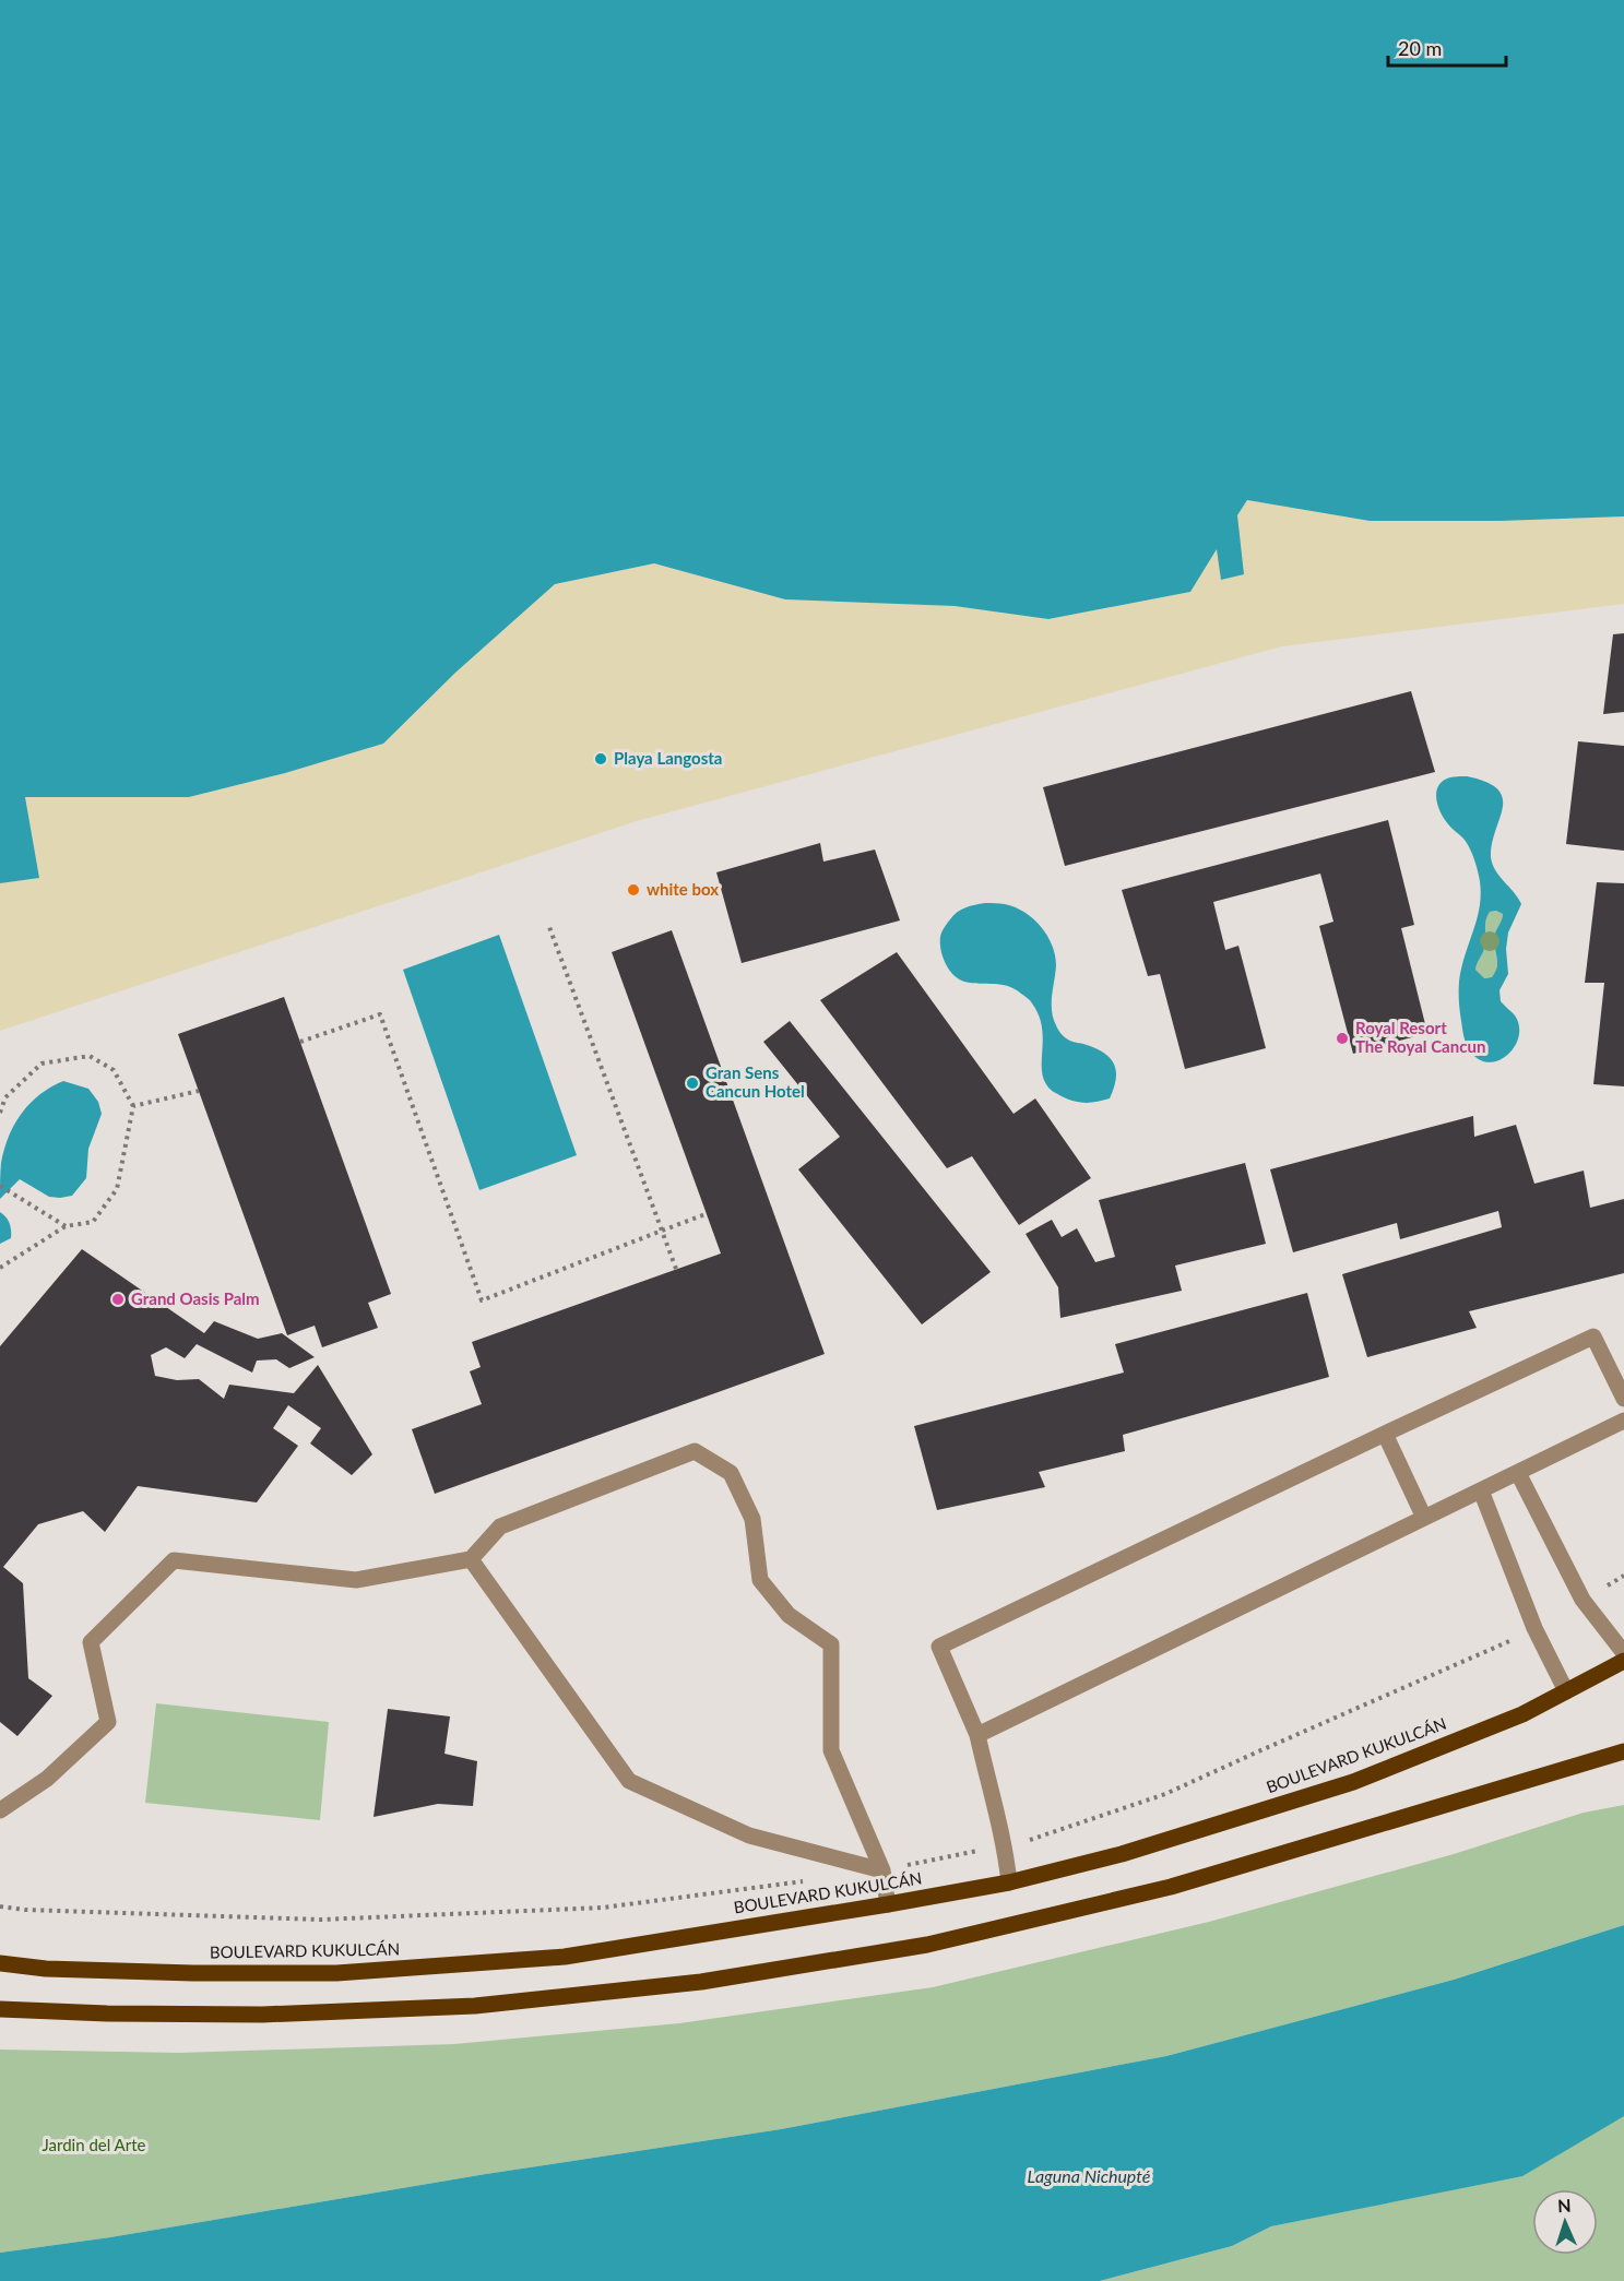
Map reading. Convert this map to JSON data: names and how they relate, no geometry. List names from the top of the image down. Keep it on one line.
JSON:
{"streets":{"main road":["BOULEVARD KUKULCÁN"]},"water":["Laguna Nichupté"],"parks":["Jardin del Arte"],"places":["Playa Langosta","white box","Royal Resort The Royal Cancun","Gran Sens Cancun Hotel","Grand Oasis Palm"],"scale_bar":"20 m","north":"top"}
